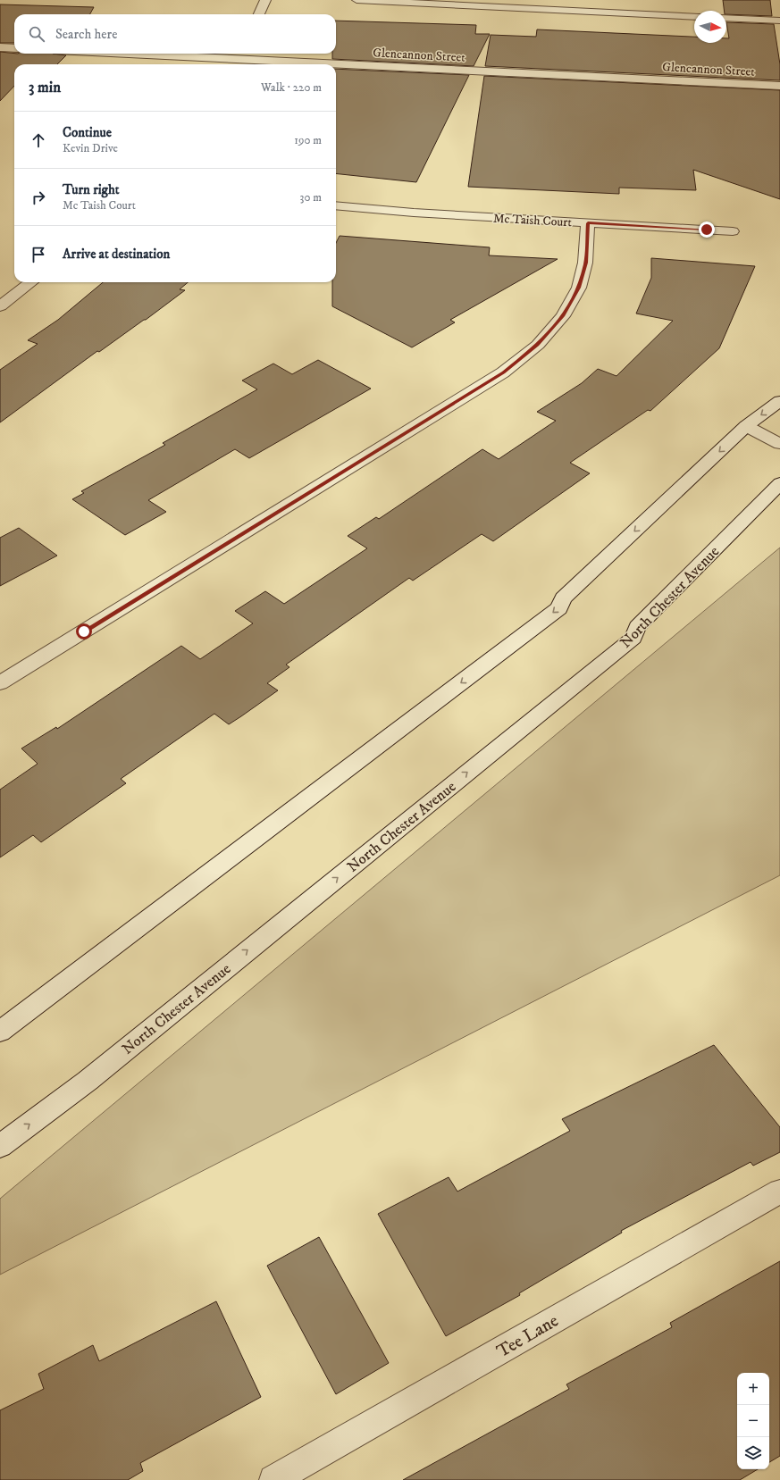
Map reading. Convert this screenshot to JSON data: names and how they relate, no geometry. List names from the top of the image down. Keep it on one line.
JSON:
{"streets":{"street":["Glencannon Street","Mc Taish Court","North Chester Avenue","Tee Lane"]},"north":"right","page":{"search":"Search here","heading":["3 min","Walk · 220 m"],"list":[["Continue","Kevin Drive","190 m"],["Turn right","Mc Taish Court","30 m"],"Arrive at destination"],"map_buttons":["+","−"]}}
